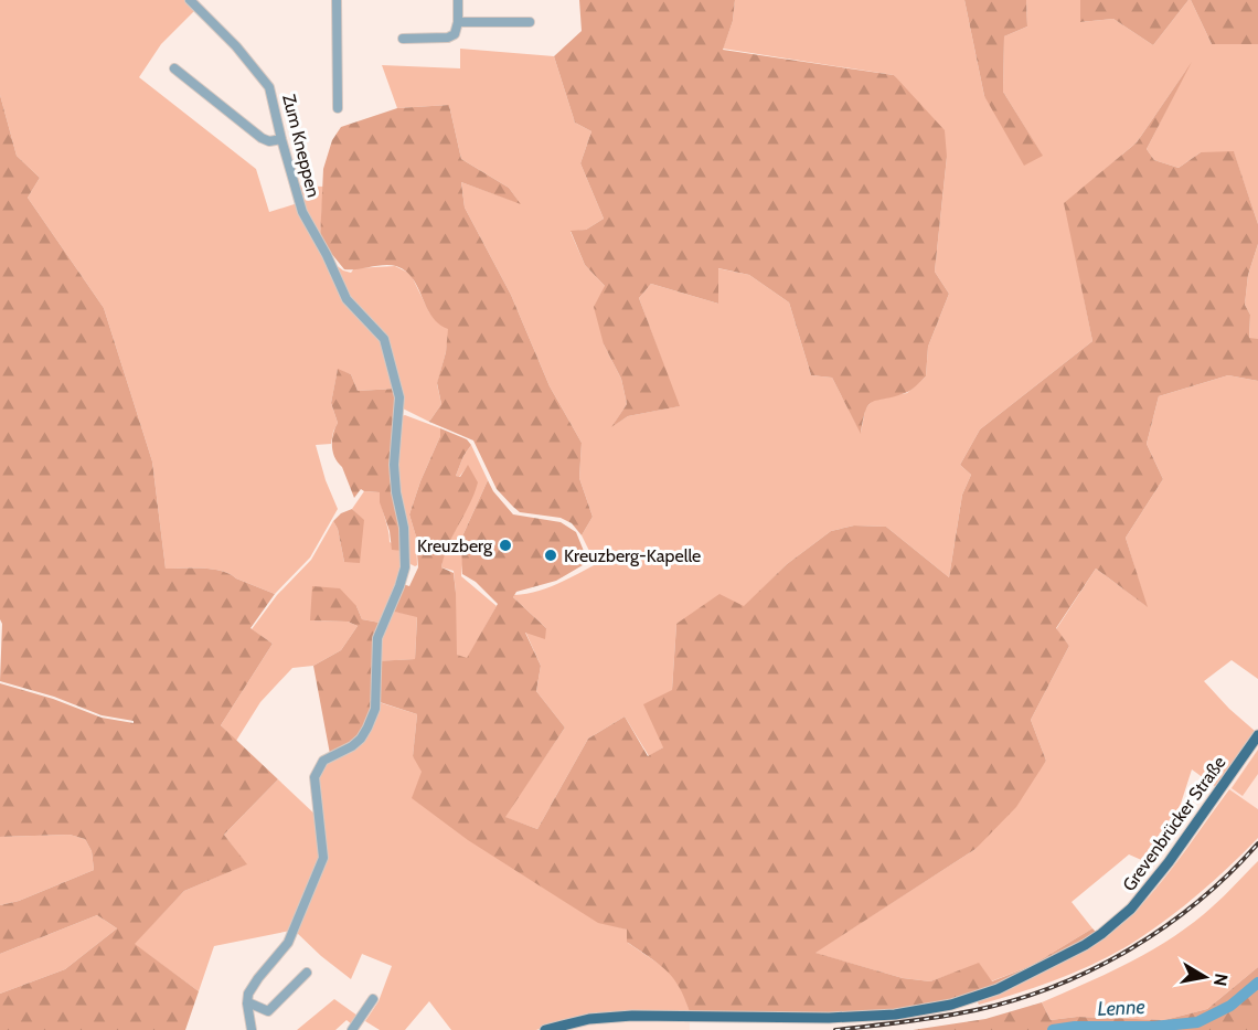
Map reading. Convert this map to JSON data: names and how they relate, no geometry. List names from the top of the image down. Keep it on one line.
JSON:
{"streets":{"main road":["Grevenbrücker Straße"],"street":["Zum Kneppen"]},"water":["Lenne"],"places":["Kreuzberg","Kreuzberg-Kapelle"],"north":"right"}
